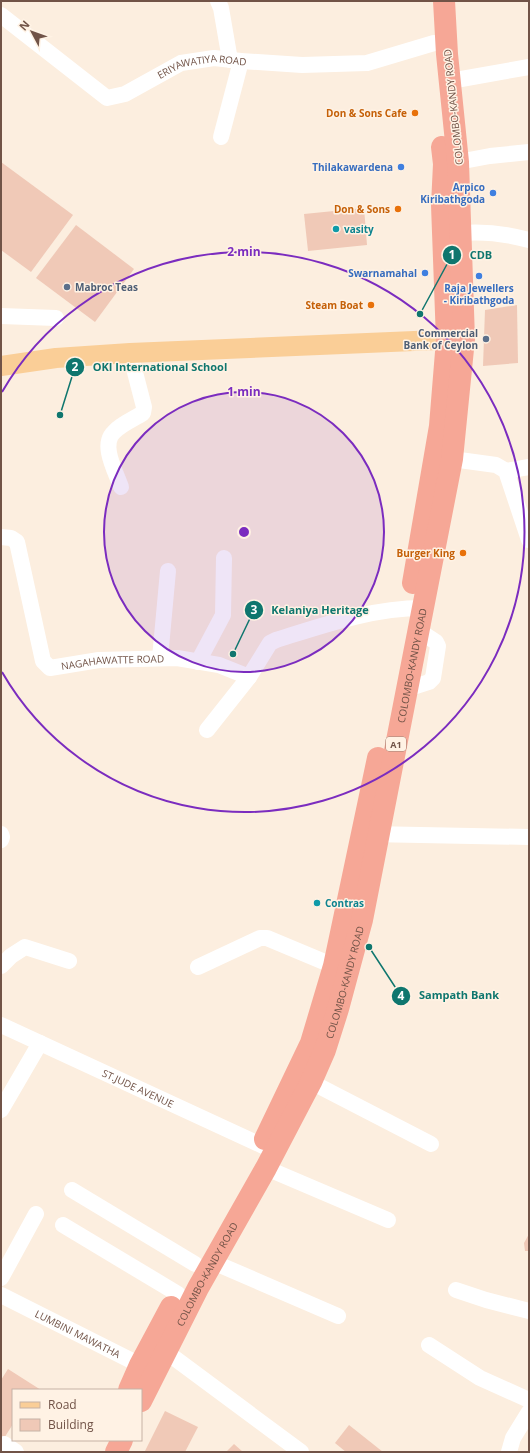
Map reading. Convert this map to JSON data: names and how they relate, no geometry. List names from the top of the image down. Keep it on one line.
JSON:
{"streets":{"highway":["COLOMBO-KANDY ROAD","A1"],"street":["ERIYAWATIYA ROAD","NAGAHAWATTE ROAD","ST.JUDE AVENUE","LUMBINI MAWATHA"]},"crossings":[["ERIYAWATIYA ROAD","COLOMBO-KANDY ROAD"],["COLOMBO-KANDY ROAD","ST.JUDE AVENUE"],["COLOMBO-KANDY ROAD","LUMBINI MAWATHA"]],"places":["Don & Sons Cafe","Thilakawardena","Arpico Kiribathgoda","Don & Sons","vasity","Swarnamahal","Raja Jewellers - Kiribathgoda","Mabroc Teas","Steam Boat","CDB","Commercial Bank of Ceylon","OKI International School","Burger King","Kelaniya Heritage","Contras","Sampath Bank"],"legend":["Road","Building"],"north":"top left","rings":["2 min","1 min"]}
